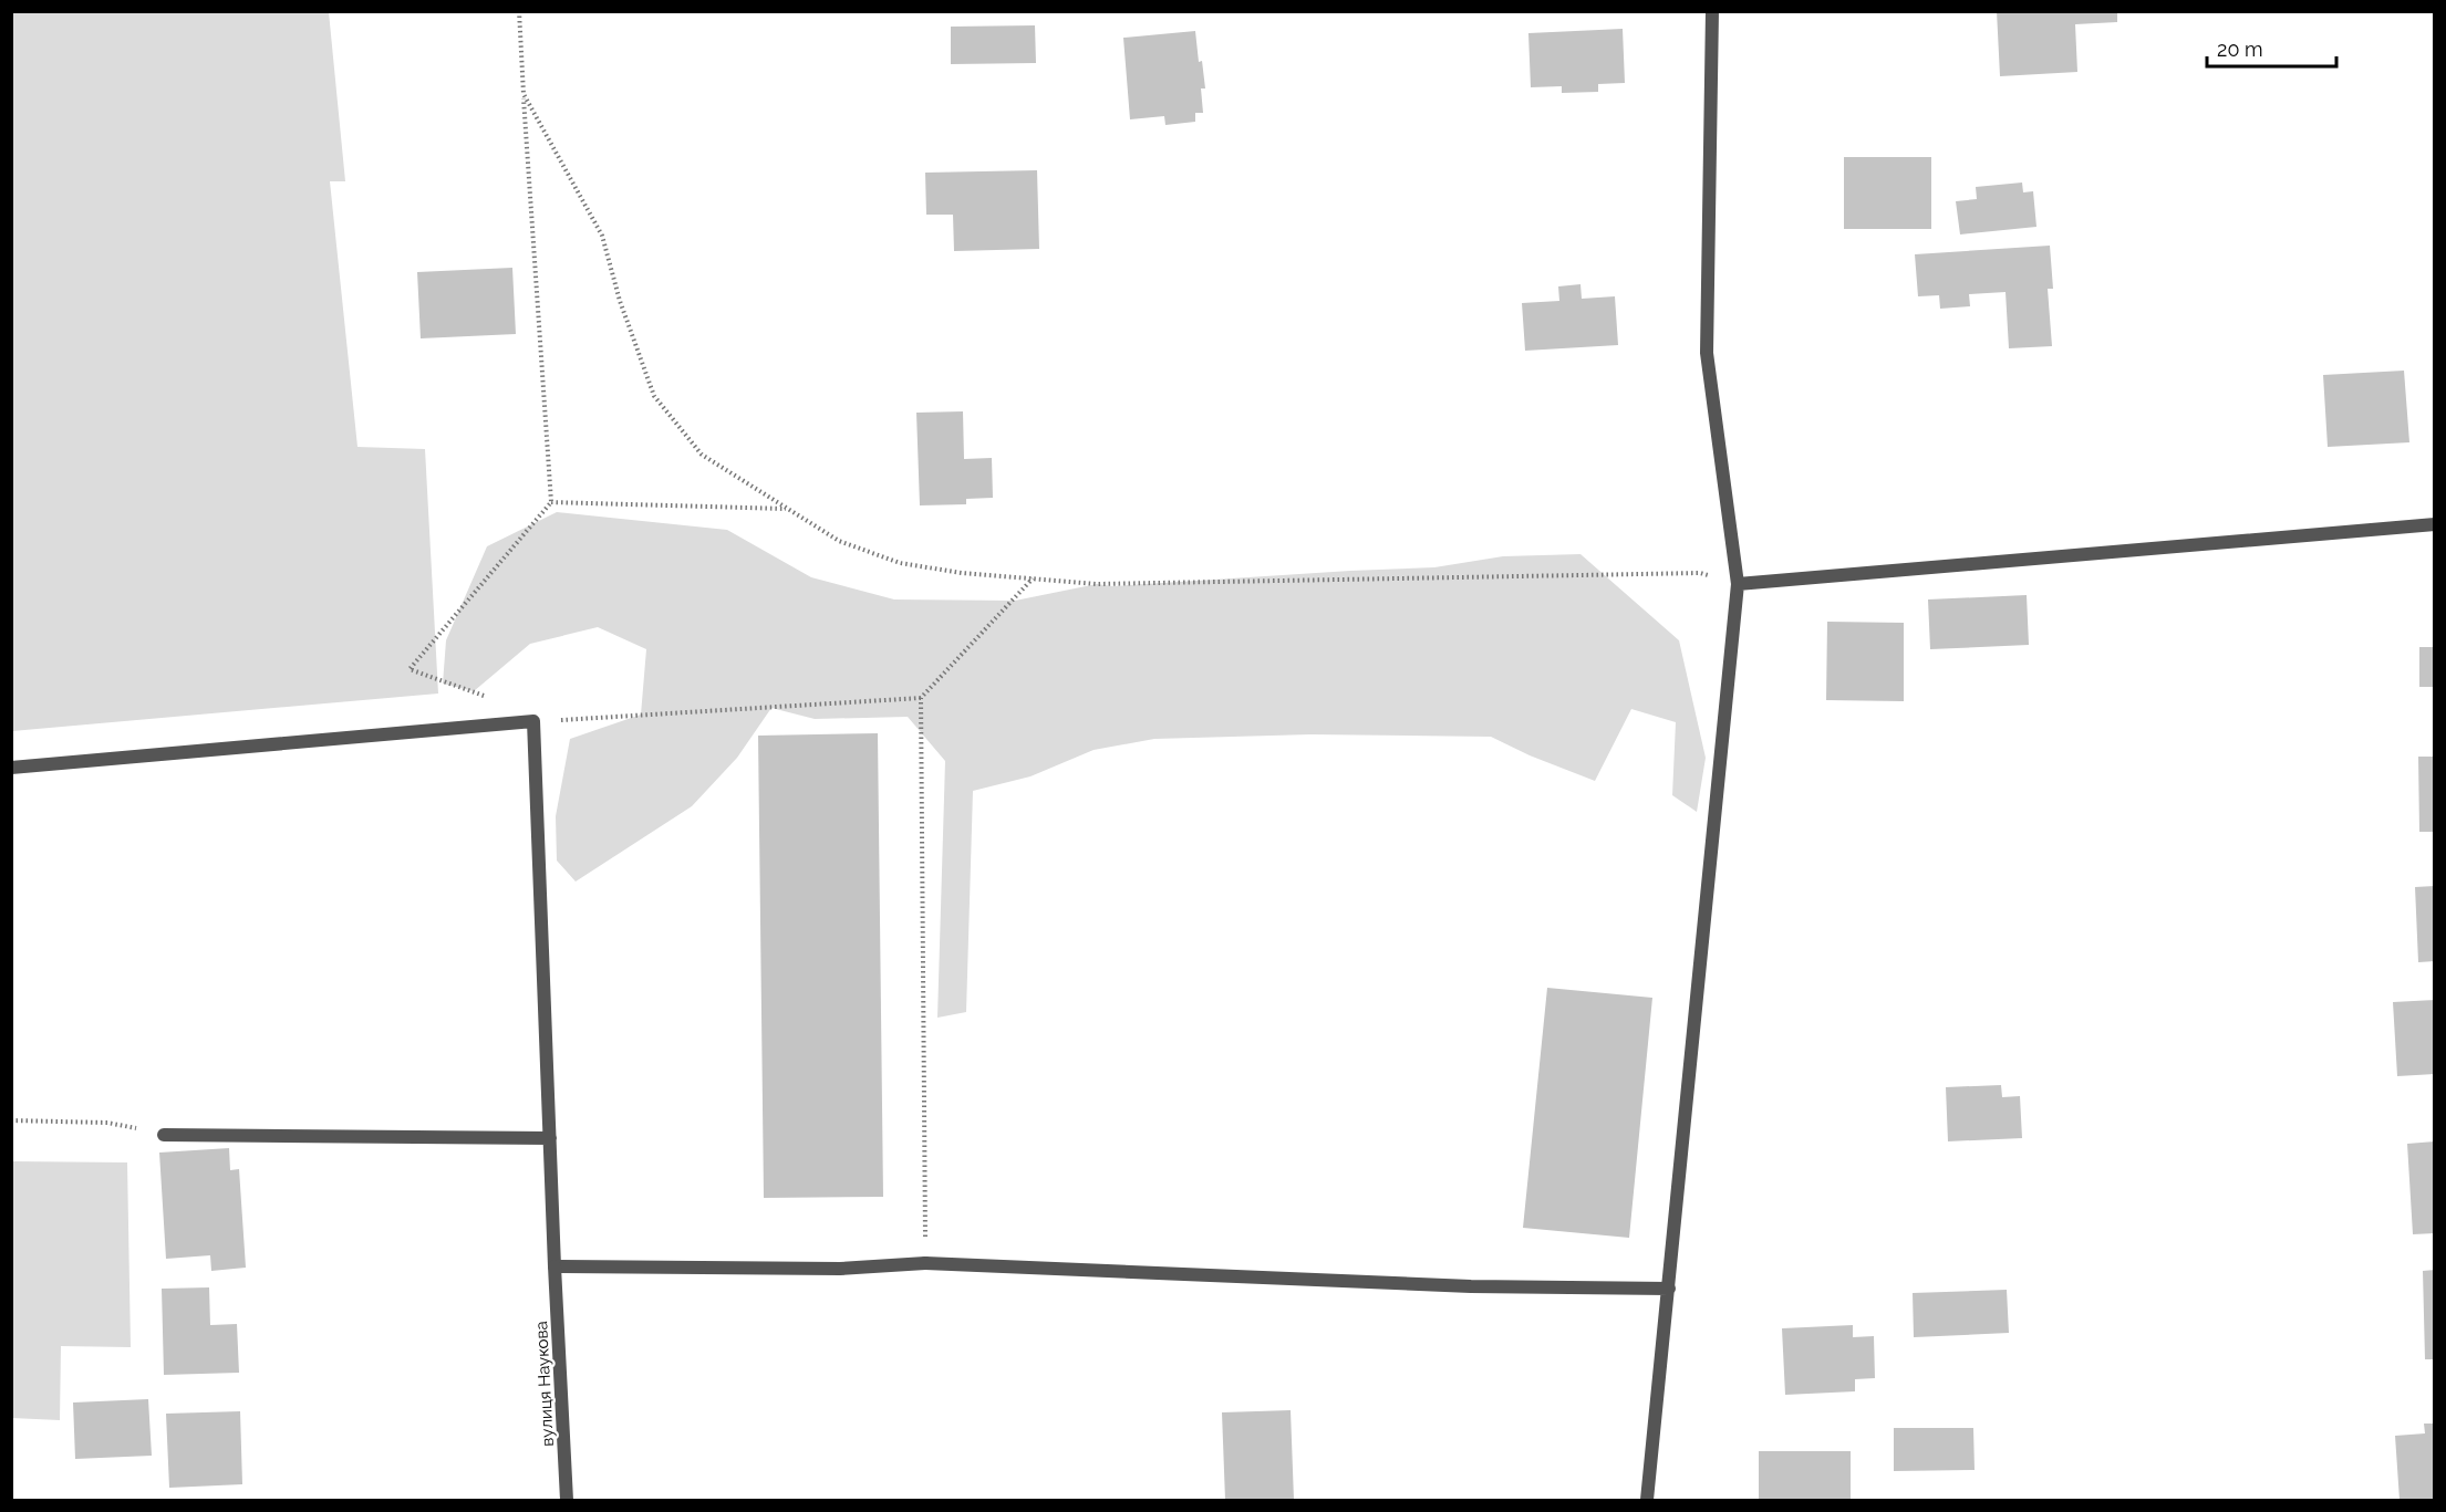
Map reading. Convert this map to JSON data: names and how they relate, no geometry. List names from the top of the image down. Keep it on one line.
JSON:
{"streets":{"street":["вулиця Наукова"]},"scale_bar":"20 m"}
